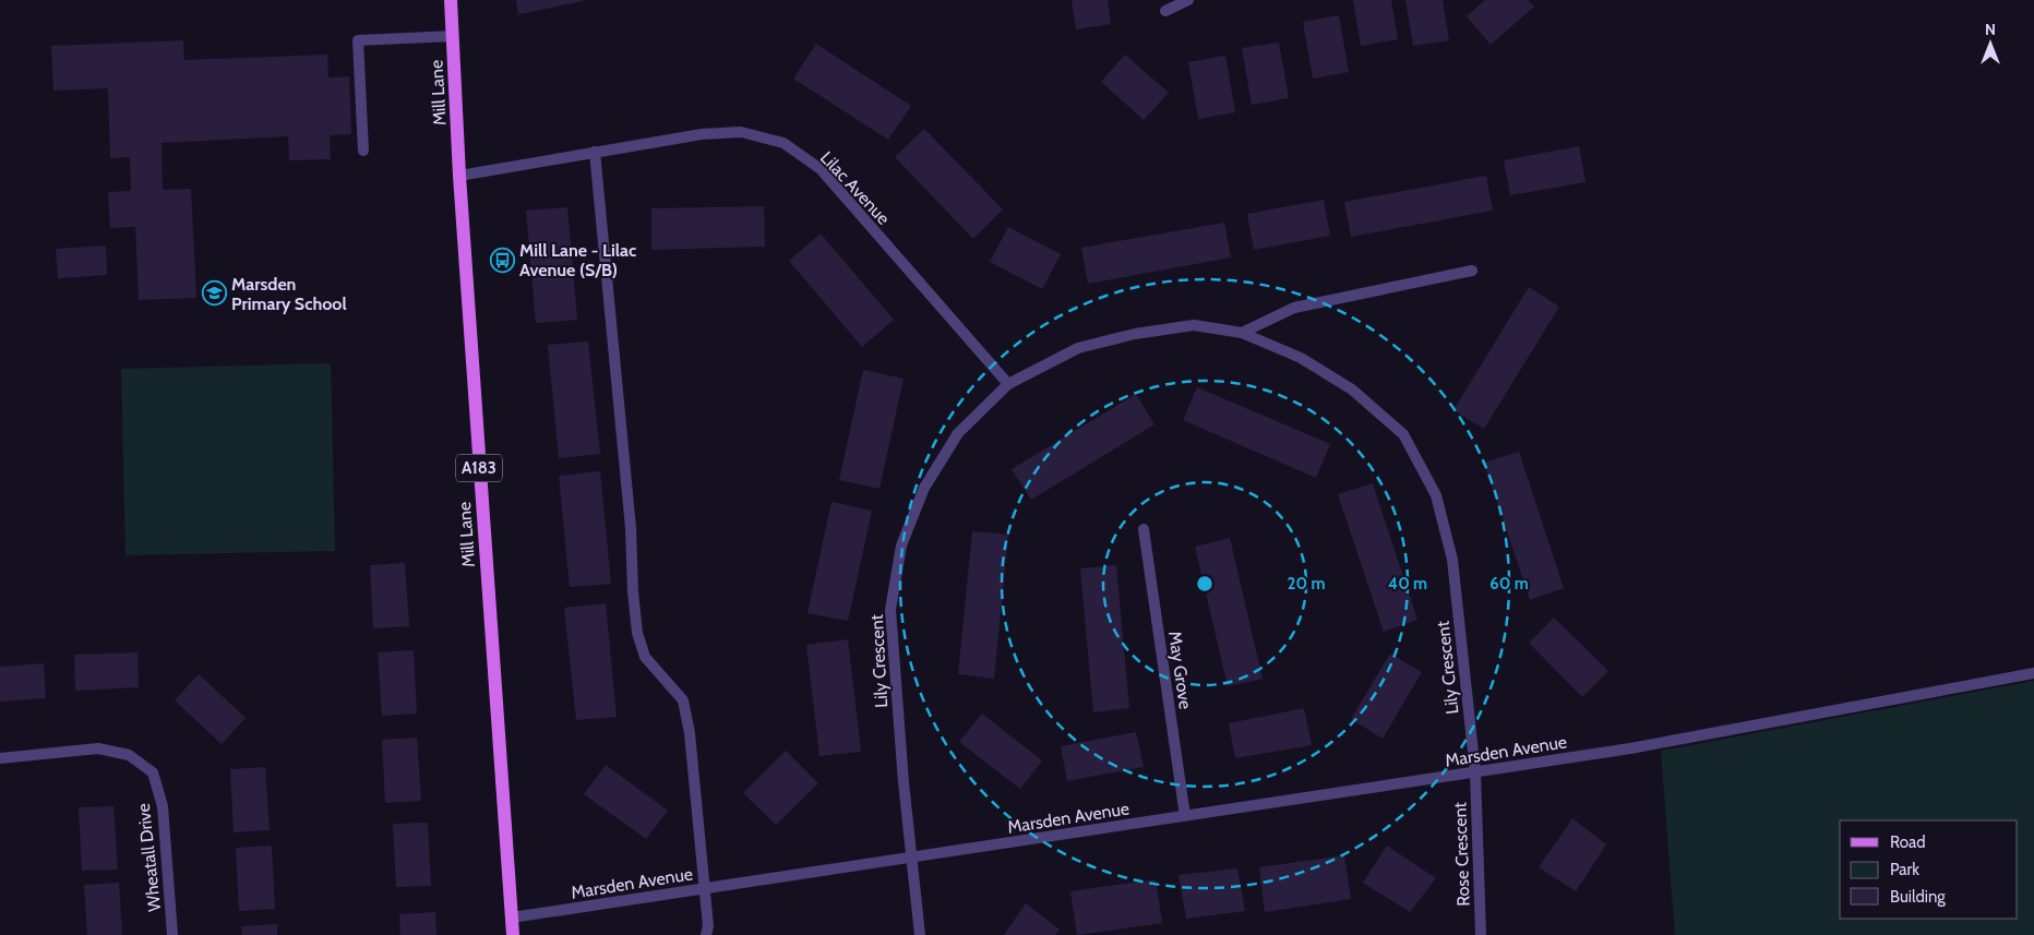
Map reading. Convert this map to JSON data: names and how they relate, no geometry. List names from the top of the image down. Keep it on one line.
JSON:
{"streets":{"main road":["Mill Lane","A183"],"street":["Lilac Avenue","Lily Crescent","May Grove","Marsden Avenue","Rose Crescent","Wheatall Drive"]},"crossings":[["Mill Lane","Lilac Avenue"],["Mill Lane","Marsden Avenue"],["Lilac Avenue","Lily Crescent"],["Lily Crescent","Marsden Avenue"],["Lily Crescent","Rose Crescent"],["May Grove","Marsden Avenue"],["Marsden Avenue","Rose Crescent"]],"places":{"bus stop":["Mill Lane - Lilac Avenue (S/B)"],"school or university":["Marsden Primary School"]},"legend":["Road","Park","Building"],"north":"top","rings":["20 m","40 m","60 m"]}
